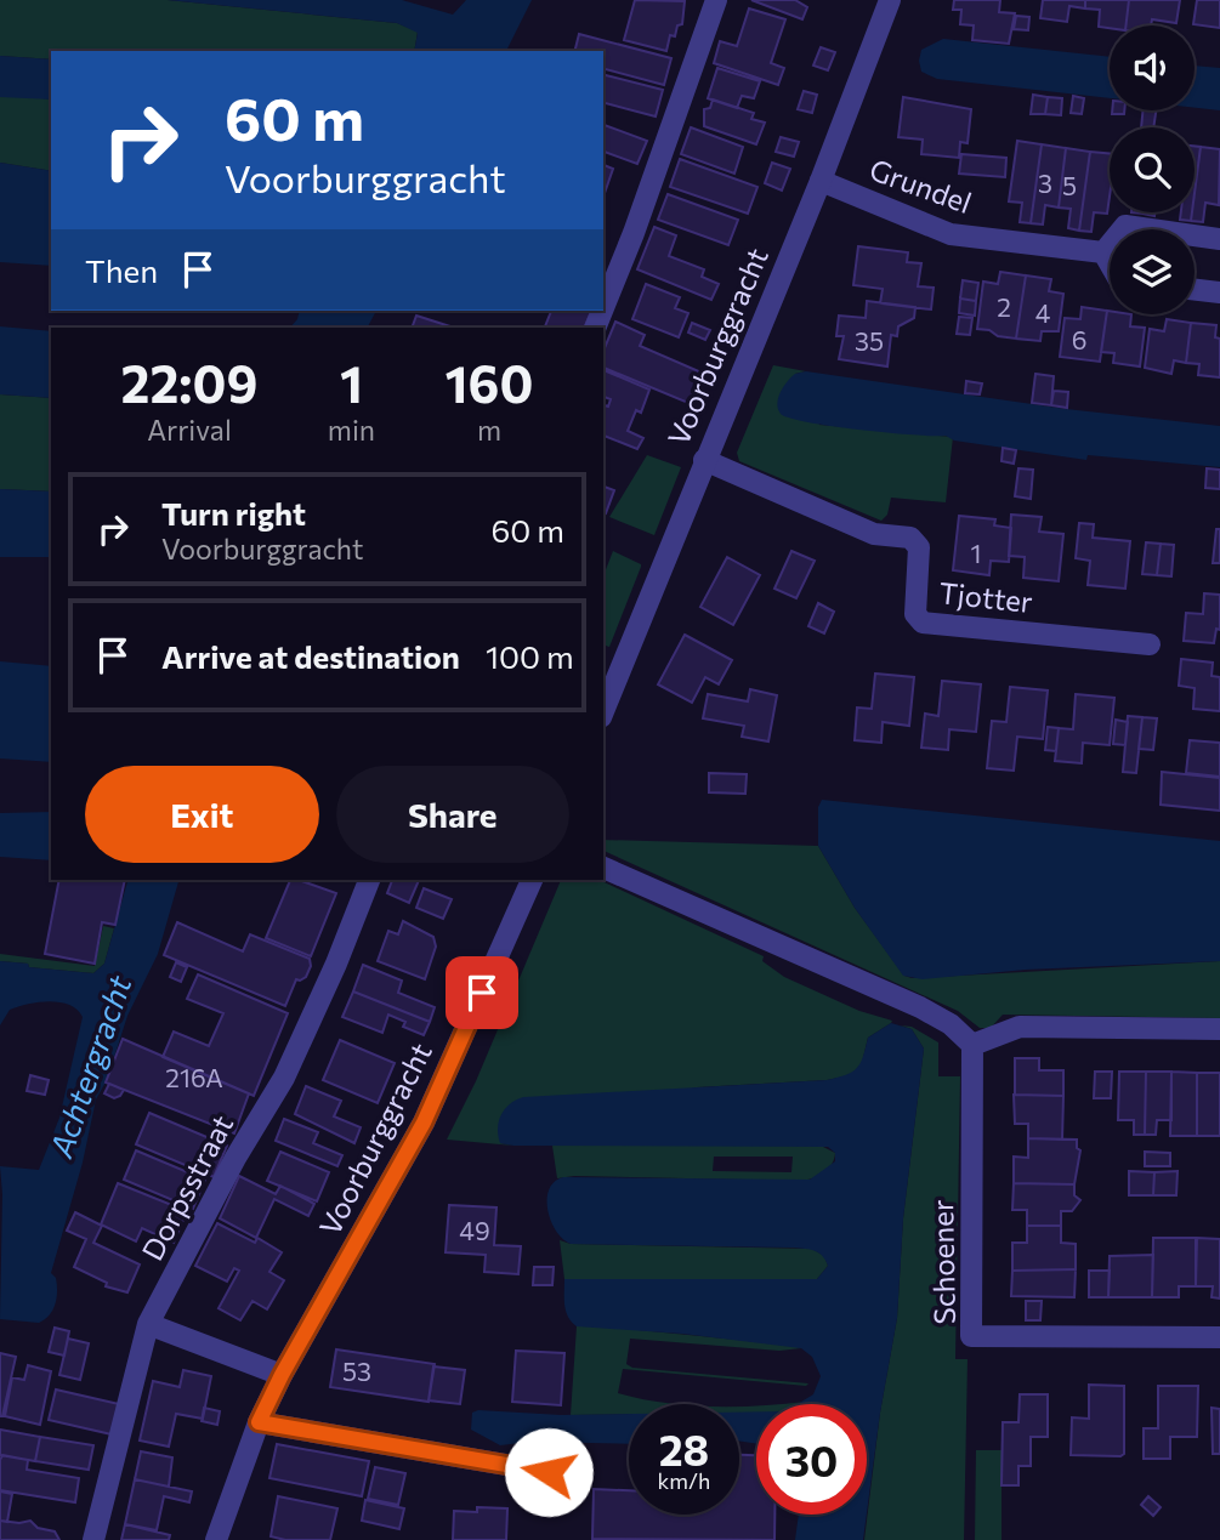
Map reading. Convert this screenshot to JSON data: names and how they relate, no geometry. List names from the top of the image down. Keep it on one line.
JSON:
{"streets":{"street":["Grundel","Voorburggracht","Tjotter","Dorpsstraat","Schoener"]},"crossings":[["Grundel","Voorburggracht"],["Voorburggracht","Tjotter"]],"water":["Achtergracht"],"house_numbers":["3","5","2","4","6","35","1","216A","49","53"],"page":{"turn":["60 m","Voorburggracht"],"then":"Then","eta":["22:09","Arrival","1","min","160","m"],"list":[{"name":"Turn right","note":"Voorburggracht","value":"60 m"},{"name":"Arrive at destination","value":"100 m"}],"buttons":["Exit","Share"],"speed":"28 km/h","limit":"30"}}
